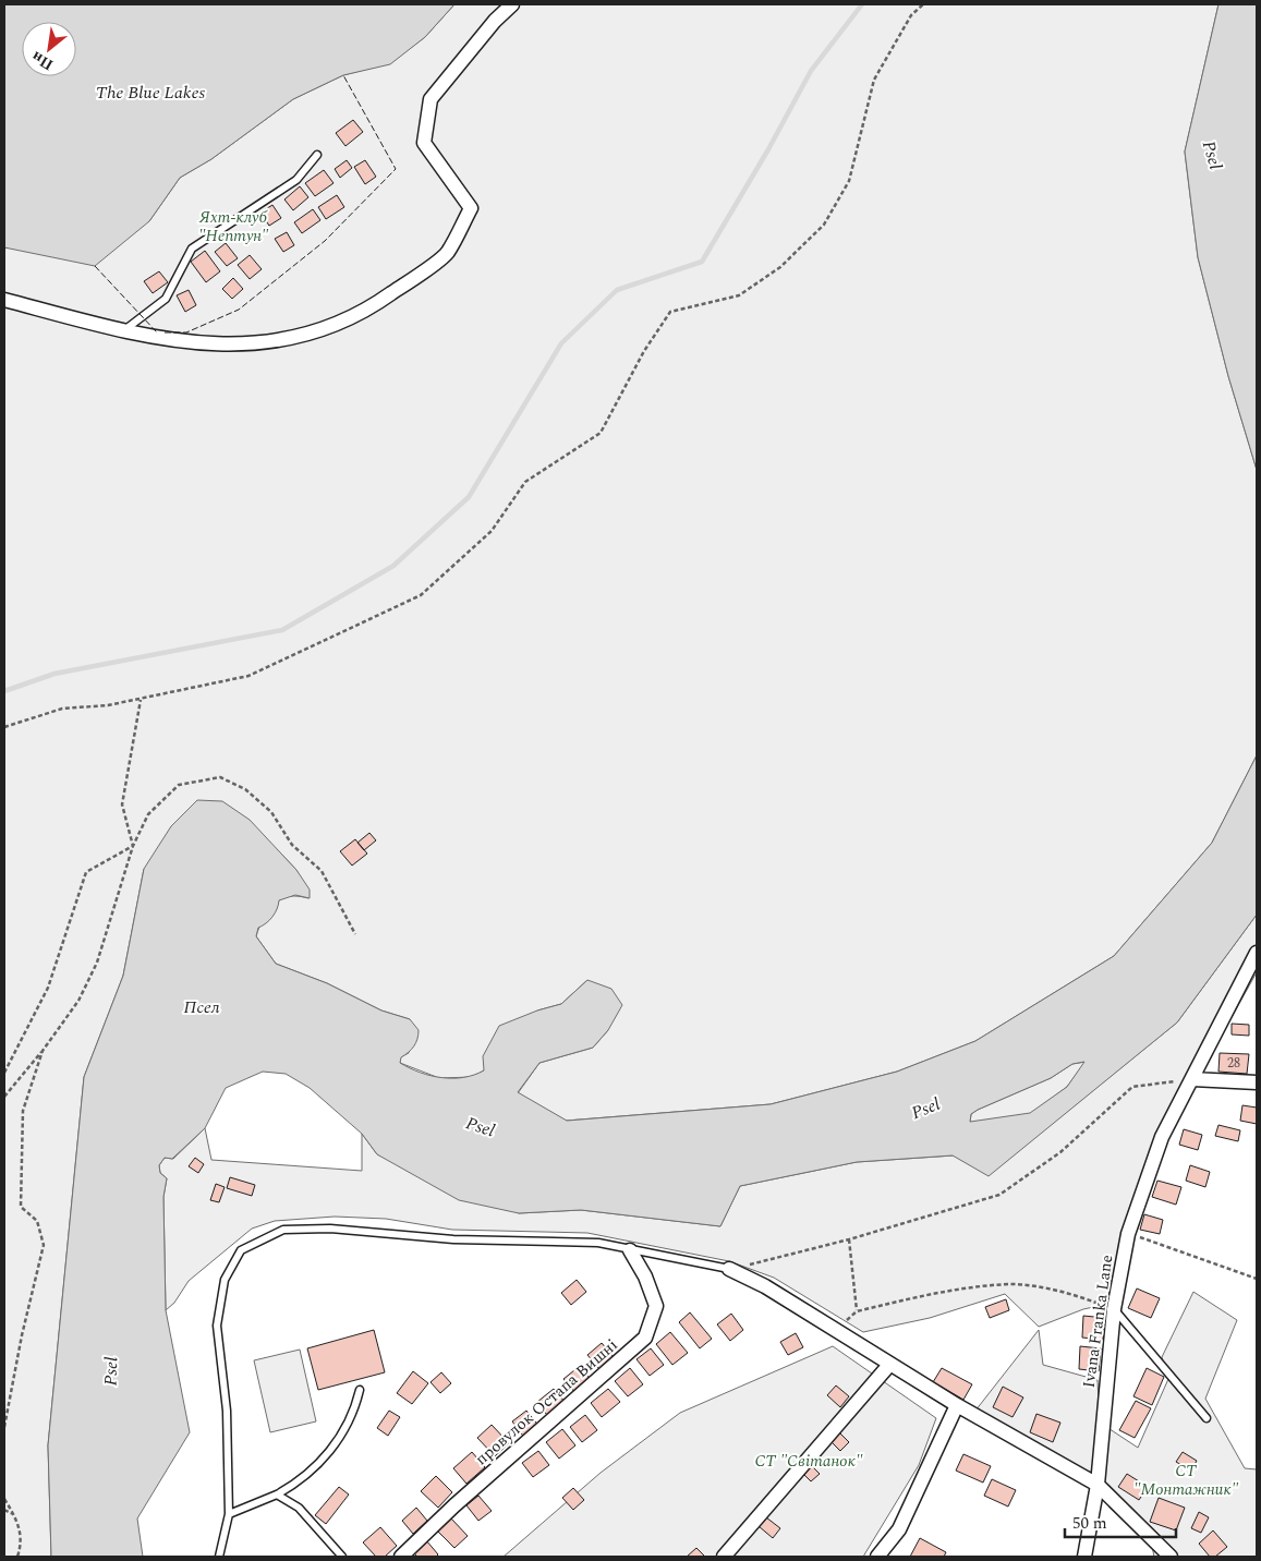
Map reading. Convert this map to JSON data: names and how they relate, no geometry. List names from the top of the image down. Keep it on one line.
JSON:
{"streets":{"street":["Ivana Franka Lane","провулок Остапа Вишні"]},"water":["The Blue Lakes","Psel","Псел"],"parks":["Яхт-клуб \"Нептун\"","СТ \"Світанок\"","СТ \"Монтажник\""],"house_numbers":["28"],"scale_bar":"50 m","north":"bottom left"}
